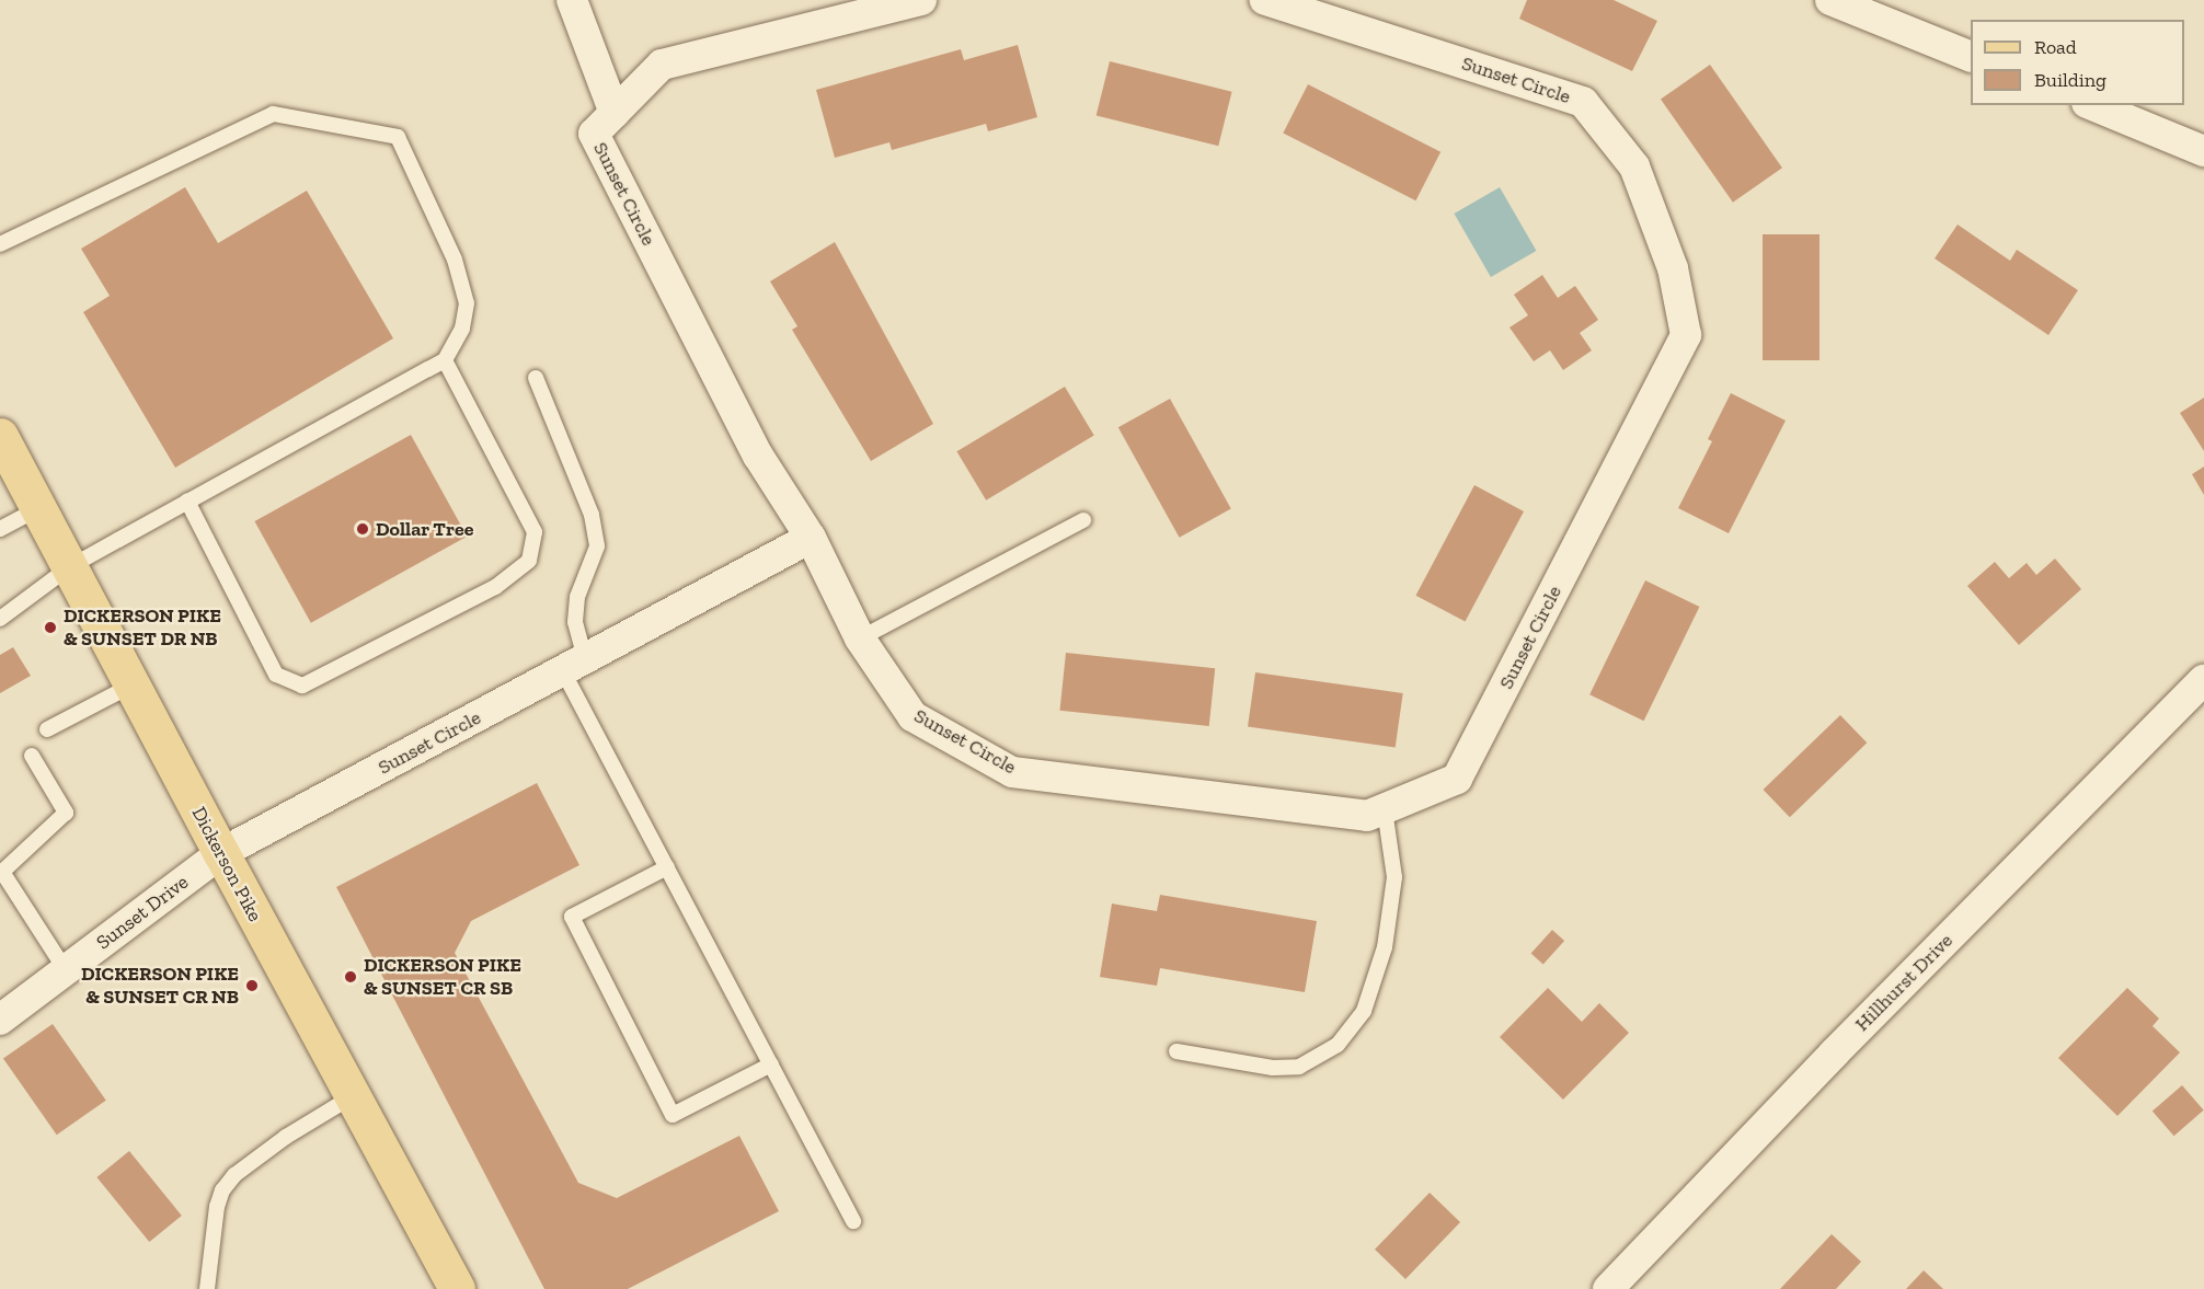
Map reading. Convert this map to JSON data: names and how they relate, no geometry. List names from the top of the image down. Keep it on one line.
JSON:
{"streets":{"main road":["Dickerson Pike"],"street":["Sunset Circle","Sunset Drive","Hillhurst Drive"]},"crossings":[["Sunset Circle","Dickerson Pike"],["Sunset Circle","Sunset Drive"],["Dickerson Pike","Sunset Drive"]],"places":["Dollar Tree","DICKERSON PIKE & SUNSET DR NB","DICKERSON PIKE & SUNSET CR SB","DICKERSON PIKE & SUNSET CR NB"],"legend":["Road","Building"]}
